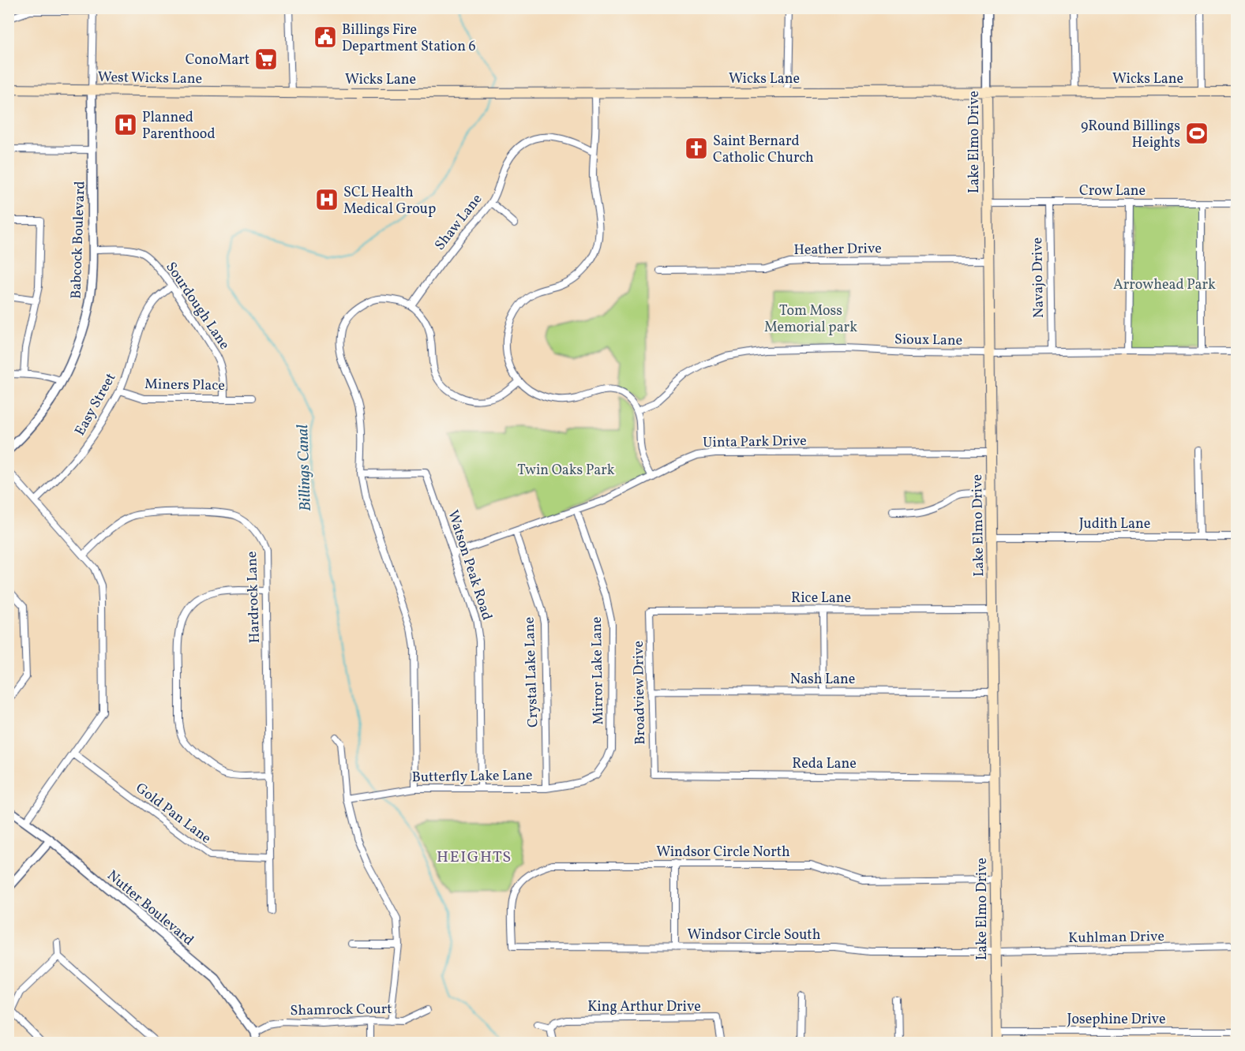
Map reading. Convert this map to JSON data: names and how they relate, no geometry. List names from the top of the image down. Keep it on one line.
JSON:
{"streets":{"main road":["West Wicks Lane","Wicks Lane","Lake Elmo Drive"],"street":["Crow Lane","Shaw Lane","Babcock Boulevard","Heather Drive","Navajo Drive","Sourdough Lane","Sioux Lane","Miners Place","Easy Street","Uinta Park Drive","Judith Lane","Watson Peak Road","Hardrock Lane","Rice Lane","Mirror Lake Lane","Crystal Lake Lane","Nash Lane","Broadview Drive","Reda Lane","Butterfly Lake Lane","Gold Pan Lane","Windsor Circle North","Nutter Boulevard","Windsor Circle South","Kuhlman Drive","King Arthur Drive","Shamrock Court","Josephine Drive"]},"crossings":[["West Wicks Lane","Wicks Lane"],["West Wicks Lane","Babcock Boulevard"],["Wicks Lane","Lake Elmo Drive"],["Lake Elmo Drive","Crow Lane"],["Lake Elmo Drive","Heather Drive"],["Lake Elmo Drive","Sioux Lane"],["Lake Elmo Drive","Uinta Park Drive"],["Lake Elmo Drive","Judith Lane"],["Lake Elmo Drive","Rice Lane"],["Lake Elmo Drive","Nash Lane"],["Lake Elmo Drive","Reda Lane"],["Lake Elmo Drive","Windsor Circle North"],["Lake Elmo Drive","Windsor Circle South"],["Lake Elmo Drive","Kuhlman Drive"],["Lake Elmo Drive","Josephine Drive"],["Crow Lane","Navajo Drive"],["Babcock Boulevard","Sourdough Lane"],["Navajo Drive","Sioux Lane"],["Sourdough Lane","Miners Place"],["Sourdough Lane","Easy Street"],["Miners Place","Easy Street"],["Uinta Park Drive","Watson Peak Road"],["Uinta Park Drive","Mirror Lake Lane"],["Uinta Park Drive","Crystal Lake Lane"],["Watson Peak Road","Butterfly Lake Lane"],["Hardrock Lane","Gold Pan Lane"],["Rice Lane","Broadview Drive"],["Mirror Lake Lane","Butterfly Lake Lane"],["Crystal Lake Lane","Butterfly Lake Lane"],["Nash Lane","Broadview Drive"],["Broadview Drive","Reda Lane"],["Windsor Circle North","Windsor Circle South"],["Nutter Boulevard","Shamrock Court"],["Windsor Circle South","Kuhlman Drive"]],"districts":["HEIGHTS"],"water":["Billings Canal"],"parks":["Arrowhead Park","Tom Moss Memorial park","Twin Oaks Park"],"places":{"public building":["Billings Fire Department Station 6"],"supermarket":["ConoMart"],"hospital":["Planned Parenthood","SCL Health Medical Group"],"sports":["9Round Billings Heights"],"church":["Saint Bernard Catholic Church"]}}
